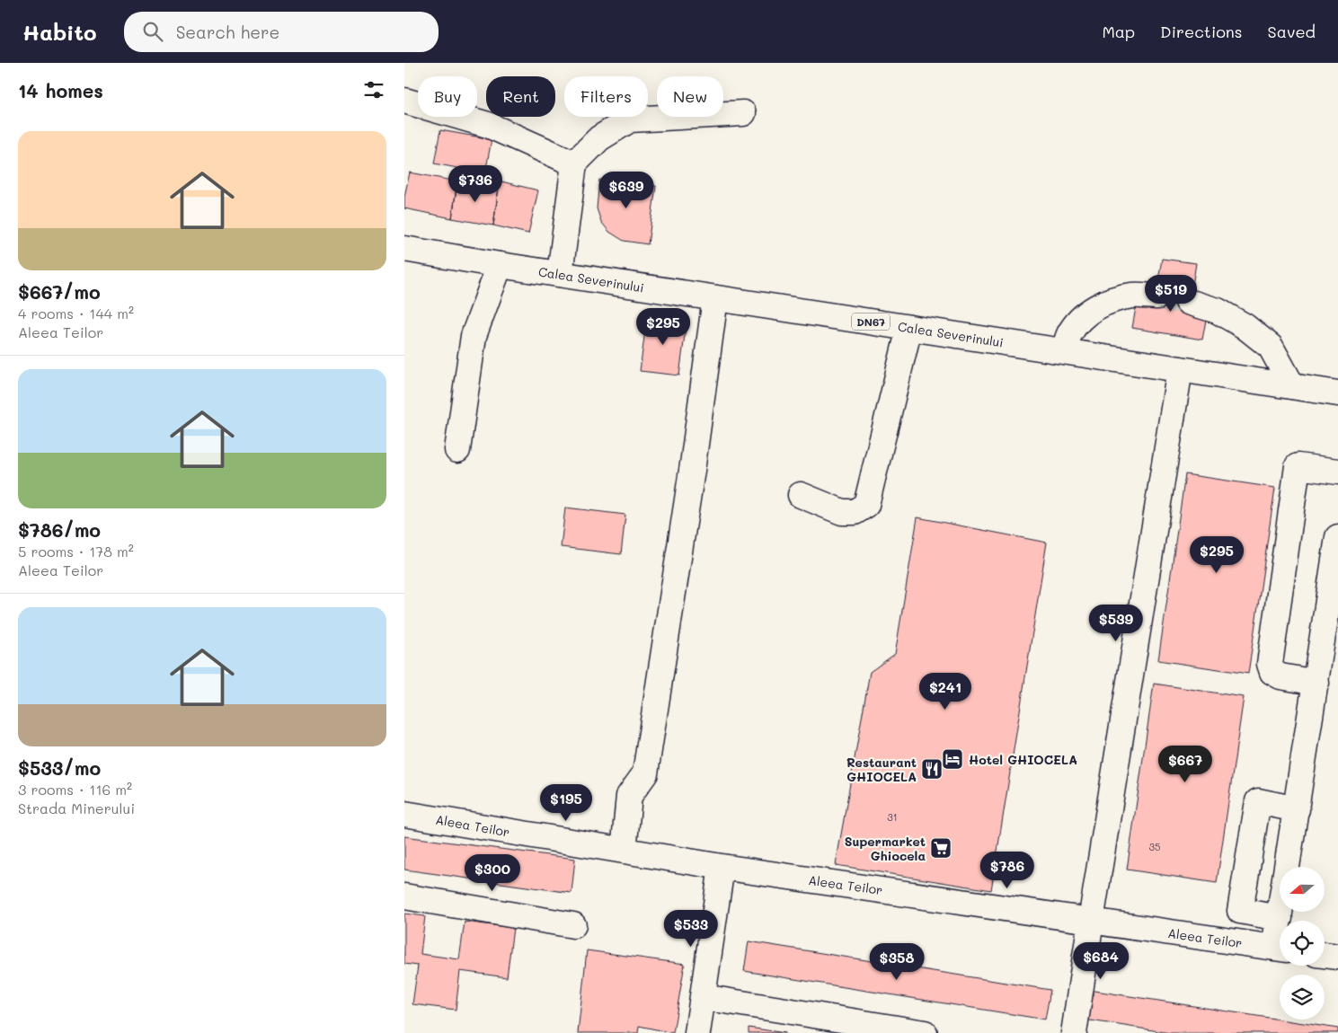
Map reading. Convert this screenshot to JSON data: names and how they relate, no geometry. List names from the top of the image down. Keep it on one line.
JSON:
{"streets":{"street":["Calea Severinului","DN67","Aleea Teilor"]},"places":{"hotel":["Hotel GHIOCELA"],"restaurant":["Restaurant GHIOCELA"],"supermarket":["Supermarket Ghiocela"]},"house_numbers":["31","35"],"north":"left","page":{"header":"Habito","search":"Search here","nav":["Map","Directions","Saved"],"heading":"14 homes","chip":["Buy","Rent","Filters","New"],"list":[{"name":"$667/mo","note":"4 rooms · 144 m² · Aleea Teilor"},{"name":"$786/mo","note":"5 rooms · 178 m² · Aleea Teilor"},{"name":"$533/mo","note":"3 rooms · 116 m² · Strada Minerului"}],"price":["$736","$639","$519","$295","$295","$539","$241","$667","$195","$786","$300","$533","$684","$358"]}}
